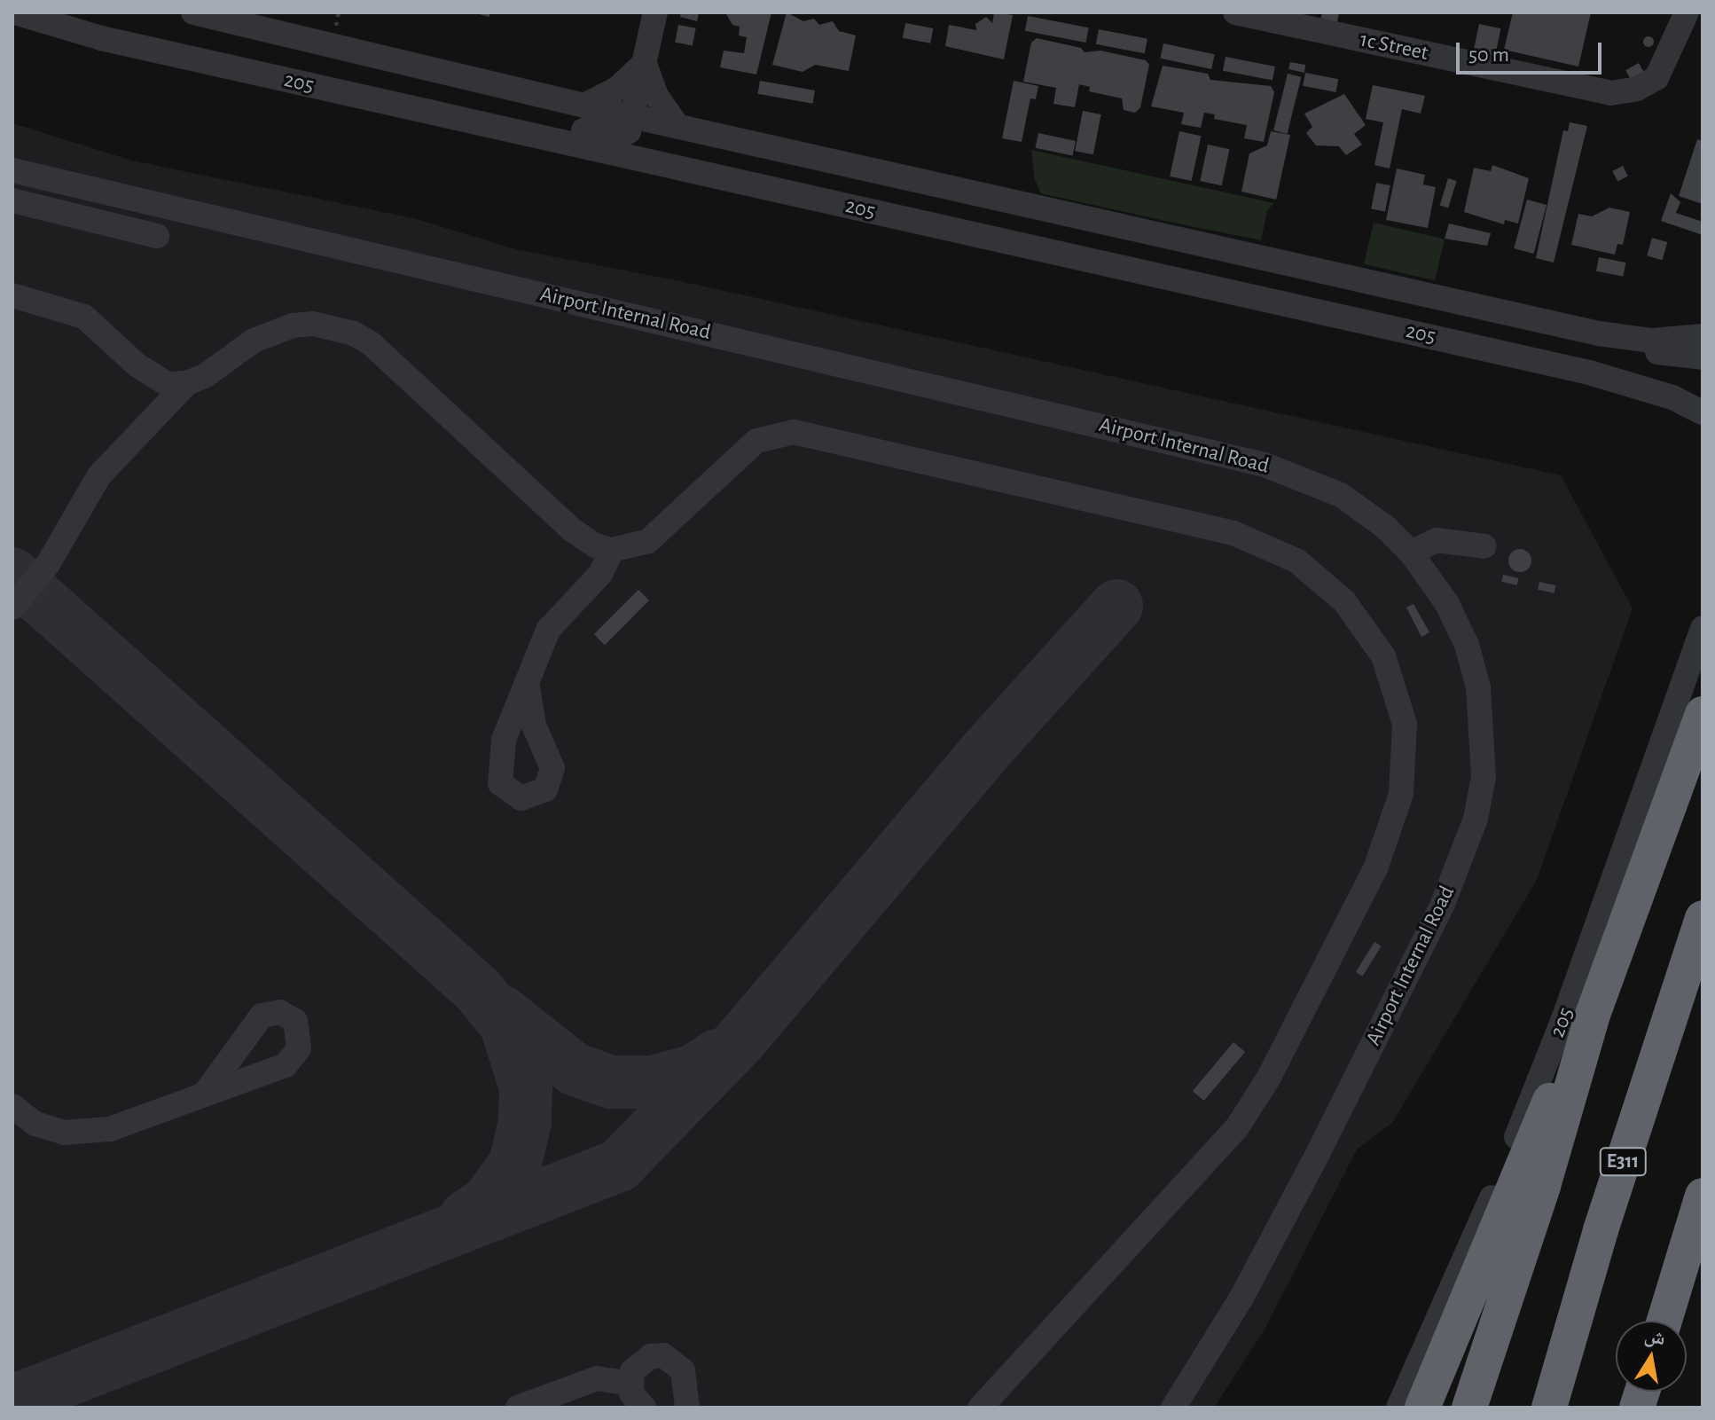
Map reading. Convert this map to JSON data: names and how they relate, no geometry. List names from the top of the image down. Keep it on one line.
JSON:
{"streets":{"highway":["E311"],"street":["1c Street","205","Airport Internal Road"]},"scale_bar":"50 m","north":"top"}
